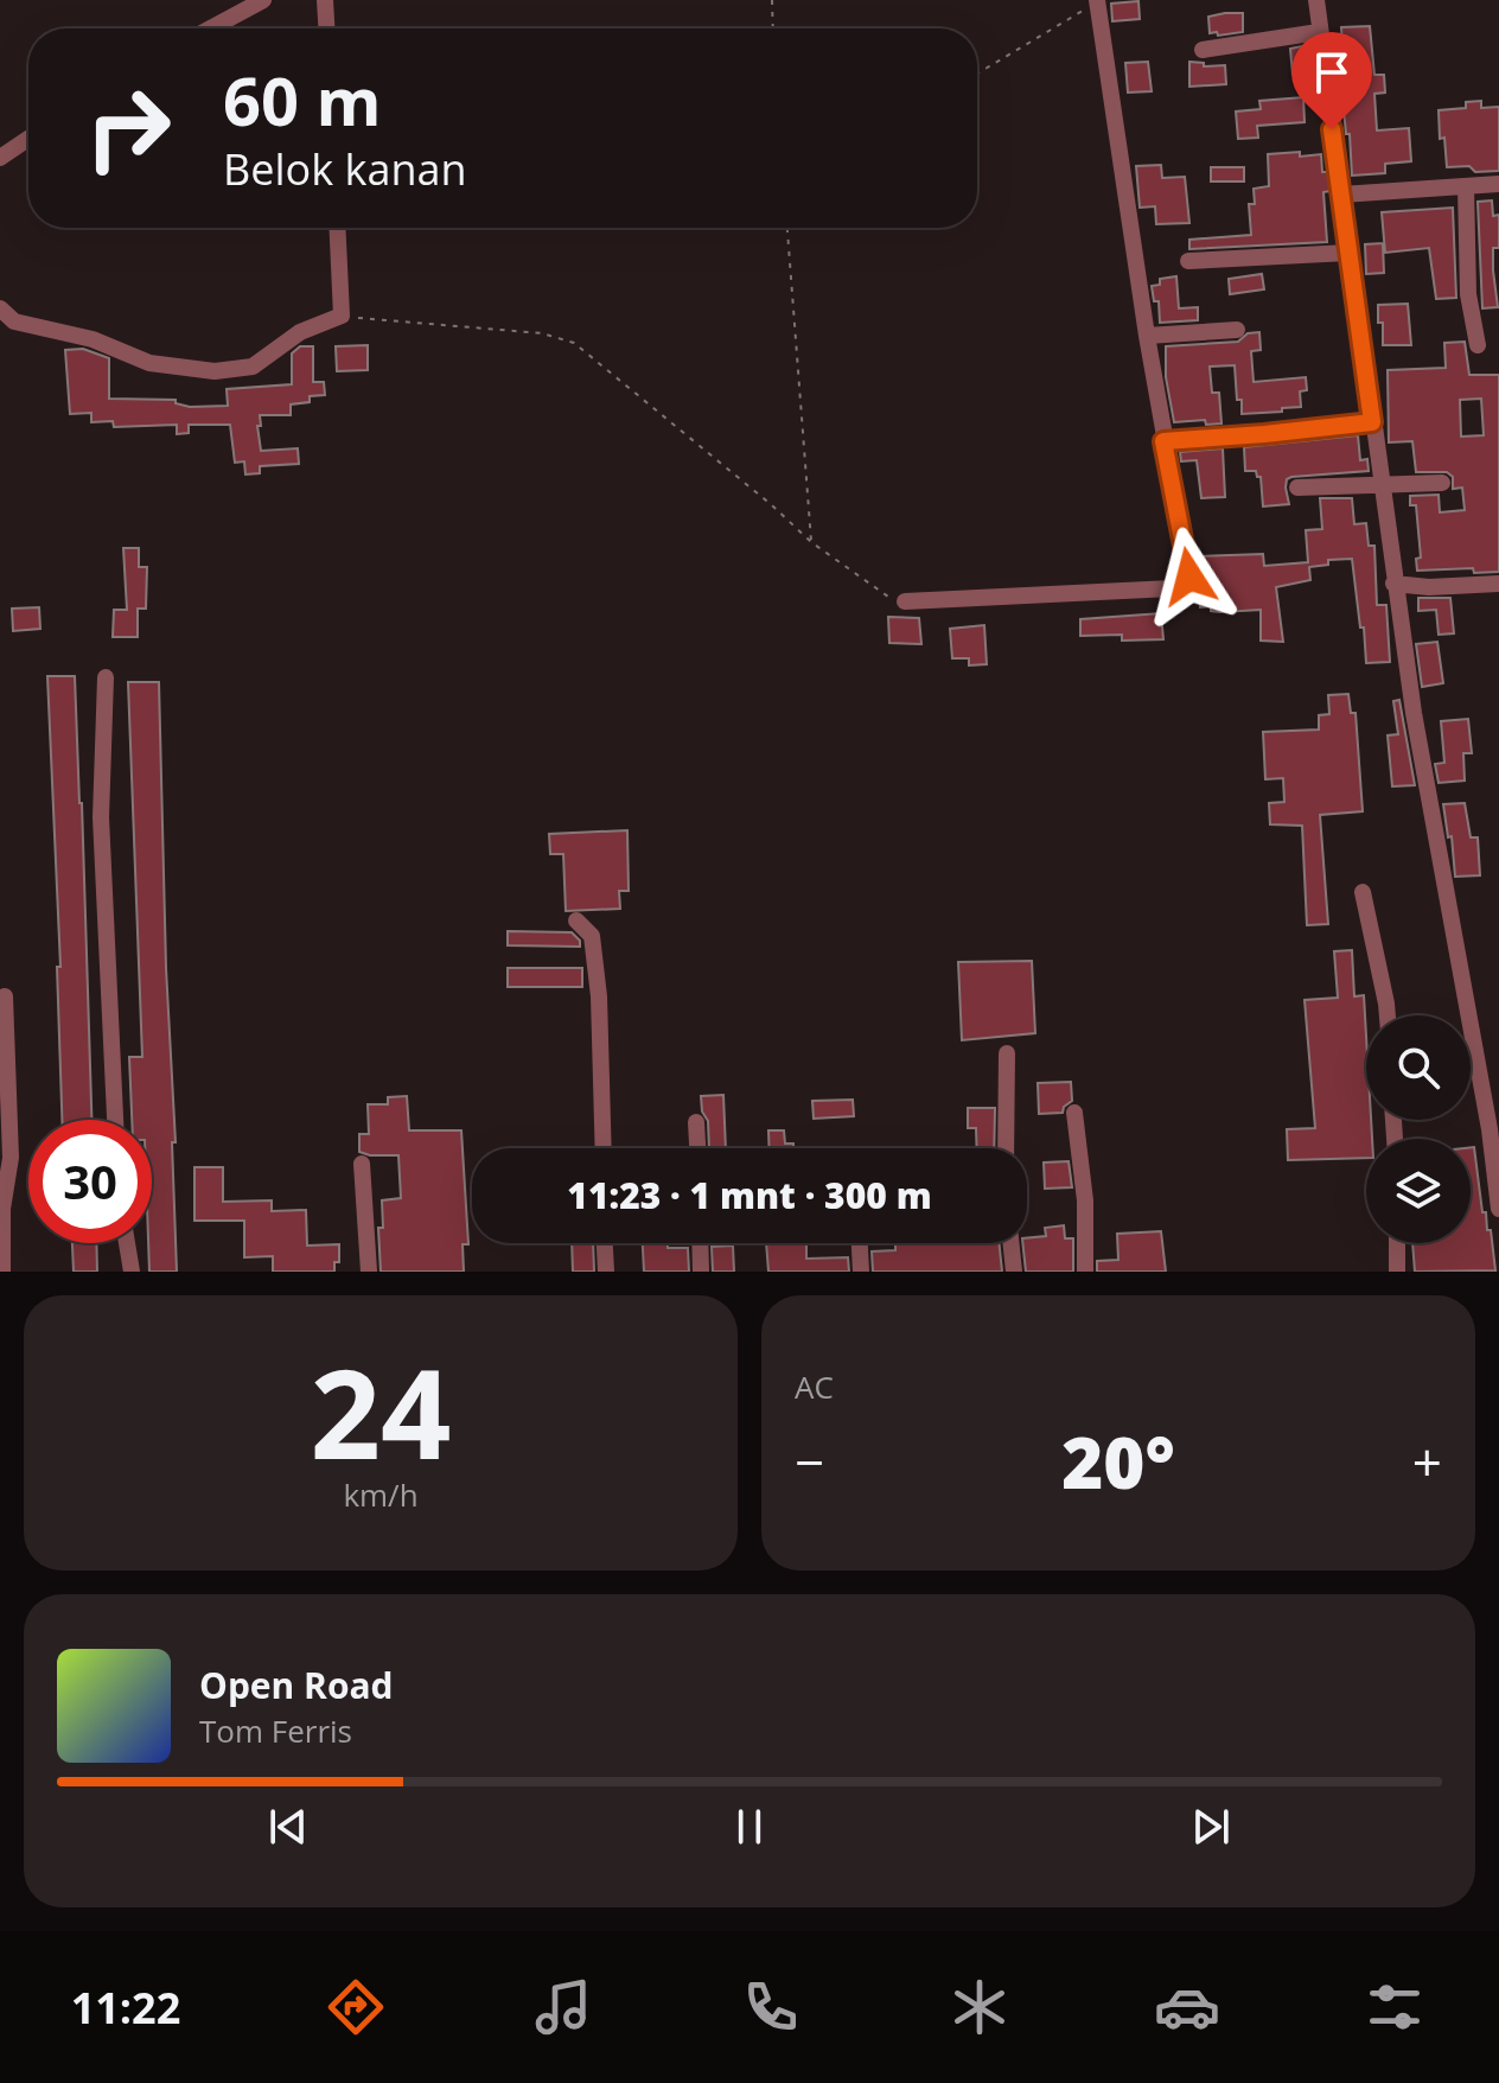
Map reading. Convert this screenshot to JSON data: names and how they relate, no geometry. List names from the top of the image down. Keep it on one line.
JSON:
{"page":{"turn":["60 m","Belok kanan"],"limit":"30","trip":"11:23 · 1 mnt · 300 m","tile":[["24","km/h"],"AC"],"heat":["−","20°","+"],"song":["Open Road","Tom Ferris"],"tabs":"11:22"}}
